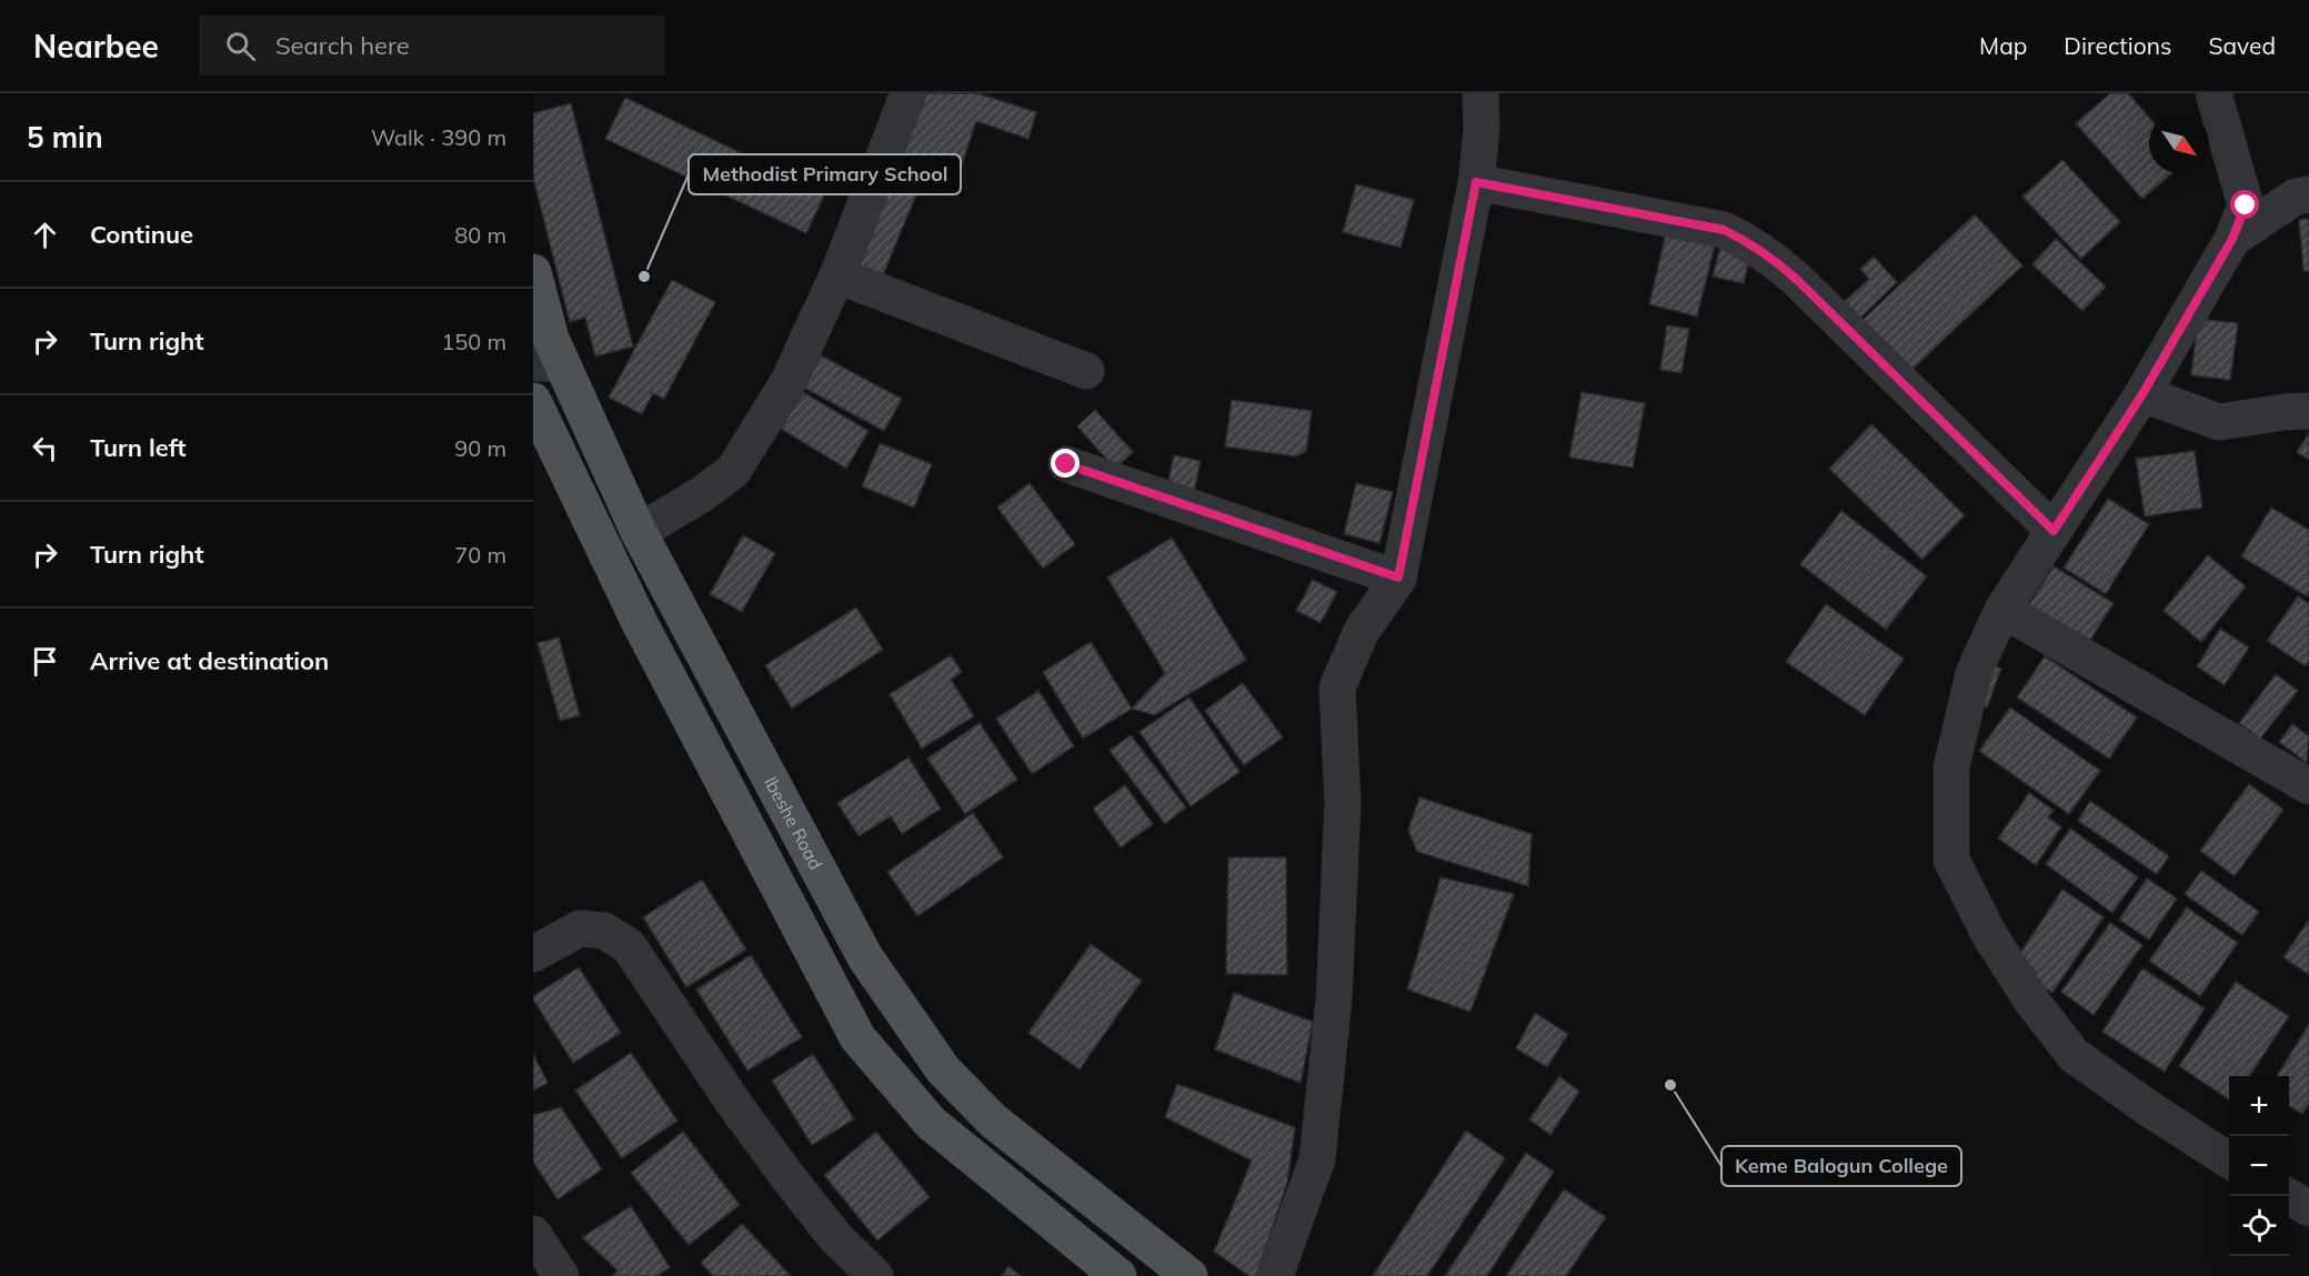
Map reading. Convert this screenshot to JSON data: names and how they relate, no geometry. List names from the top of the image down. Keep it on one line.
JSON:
{"streets":{"main road":["Ibeshe Road"]},"places":["Methodist Primary School","Keme Balogun College"],"north":"bottom right","page":{"header":"Nearbee","search":"Search here","nav":["Map","Directions","Saved"],"heading":["5 min","Walk · 390 m"],"list":[["Continue","80 m"],["Turn right","150 m"],["Turn left","90 m"],["Turn right","70 m"],"Arrive at destination"],"map_buttons":["+","−"]}}
